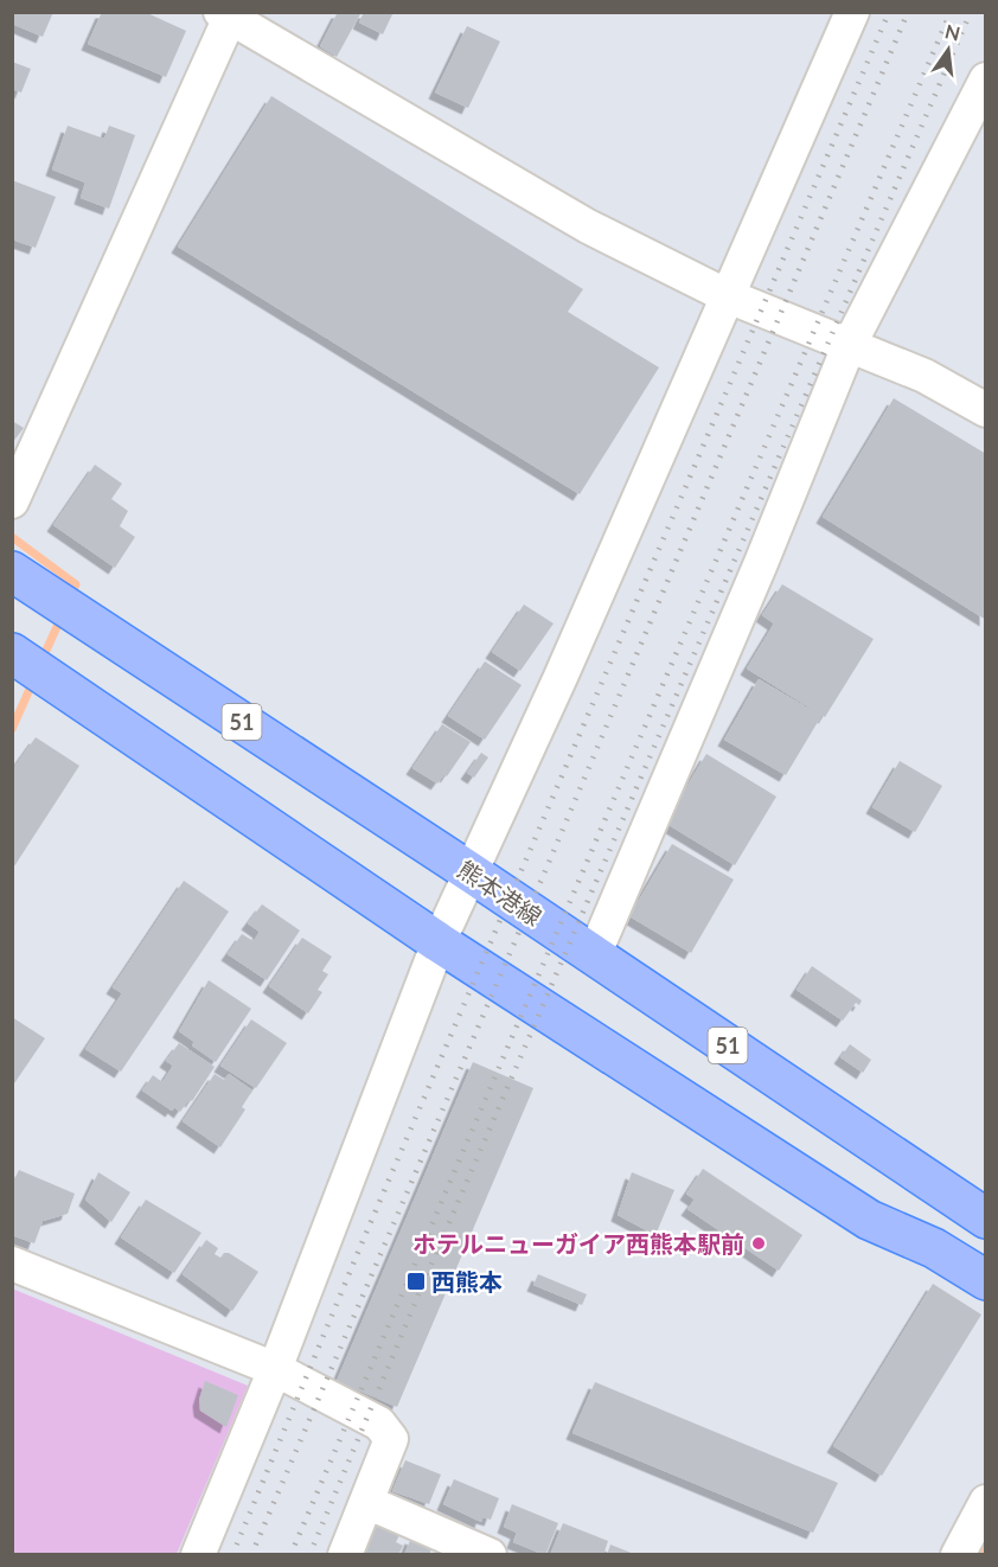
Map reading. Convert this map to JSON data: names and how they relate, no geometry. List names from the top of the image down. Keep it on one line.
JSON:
{"streets":{"main road":["51","熊本港線"]},"places":{"other":["ホテルニューガイア西熊本駅前"],"transit":["西熊本"]},"north":"top"}
